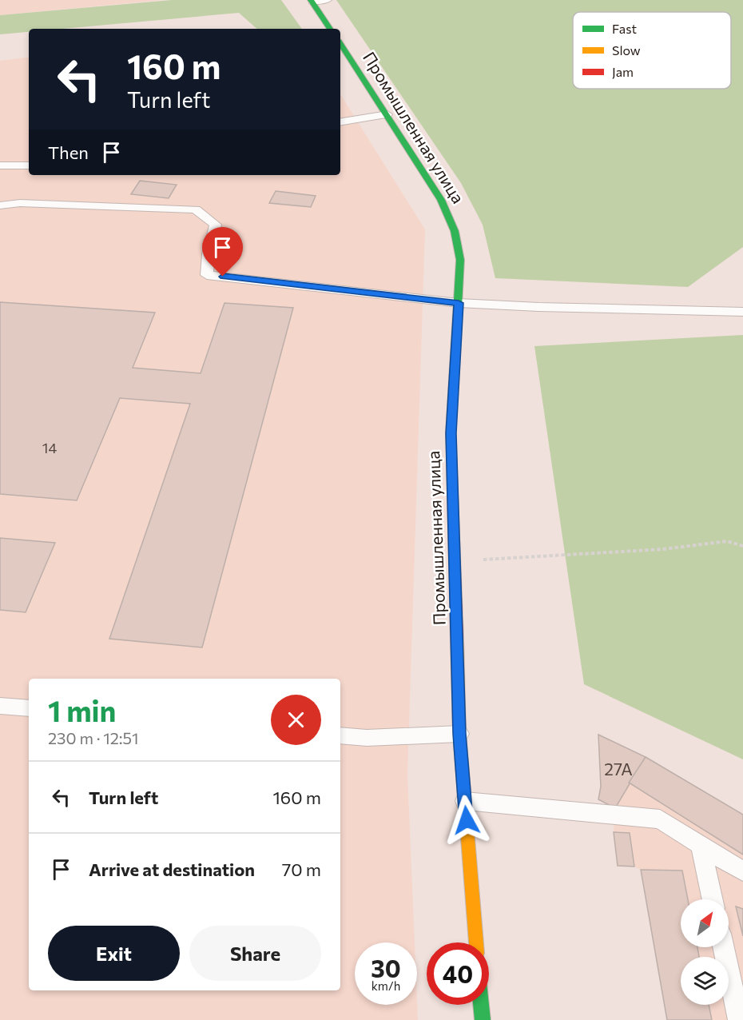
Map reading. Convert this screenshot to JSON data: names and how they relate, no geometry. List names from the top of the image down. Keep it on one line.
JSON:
{"streets":{"street":["Промышленная улица"]},"house_numbers":["14","27А"],"legend":["Fast","Slow","Jam"],"north":"top right","page":{"turn":["160 m","Turn left"],"then":"Then","heading":["1 min","230 m · 12:51"],"list":[{"name":"Turn left","value":"160 m"},{"name":"Arrive at destination","value":"70 m"}],"buttons":["Exit","Share"],"speed":"30 km/h","limit":"40"}}
